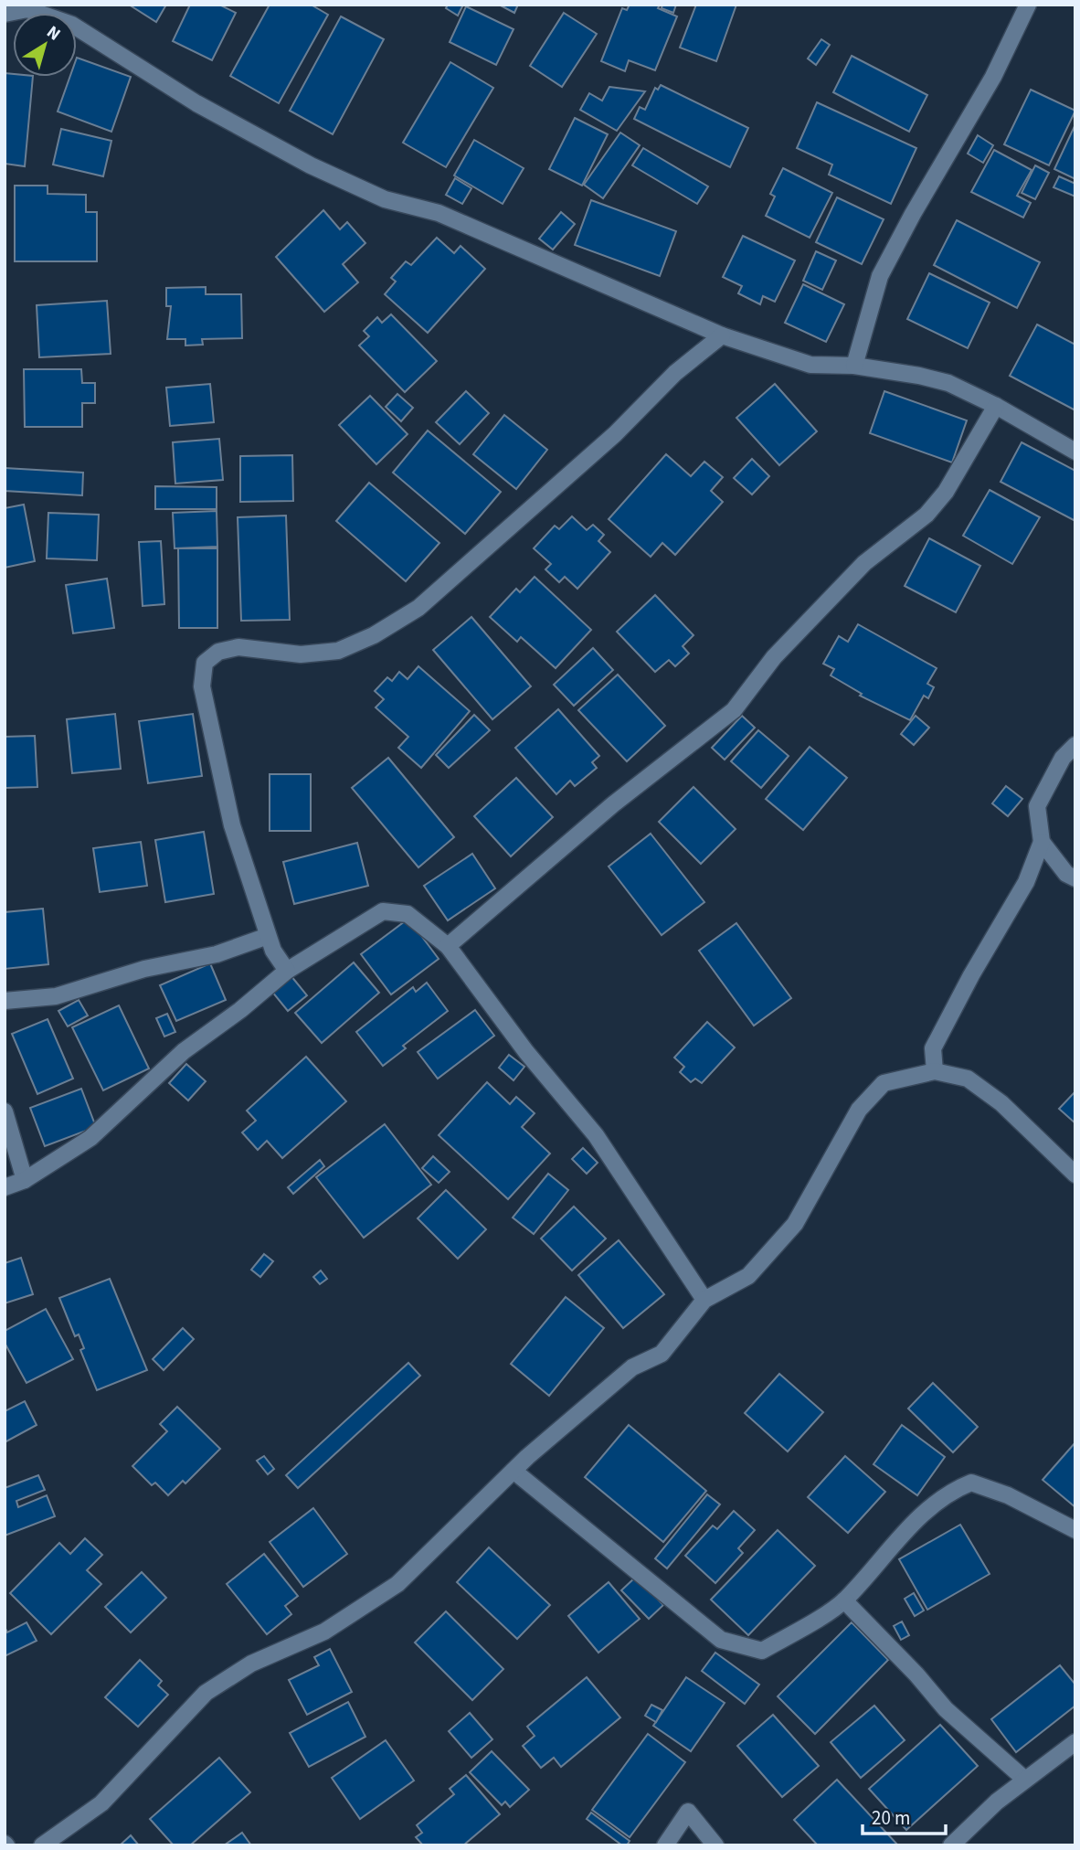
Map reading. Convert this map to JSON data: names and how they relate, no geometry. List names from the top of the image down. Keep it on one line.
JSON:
{"scale_bar":"20 m","north":"top right"}
